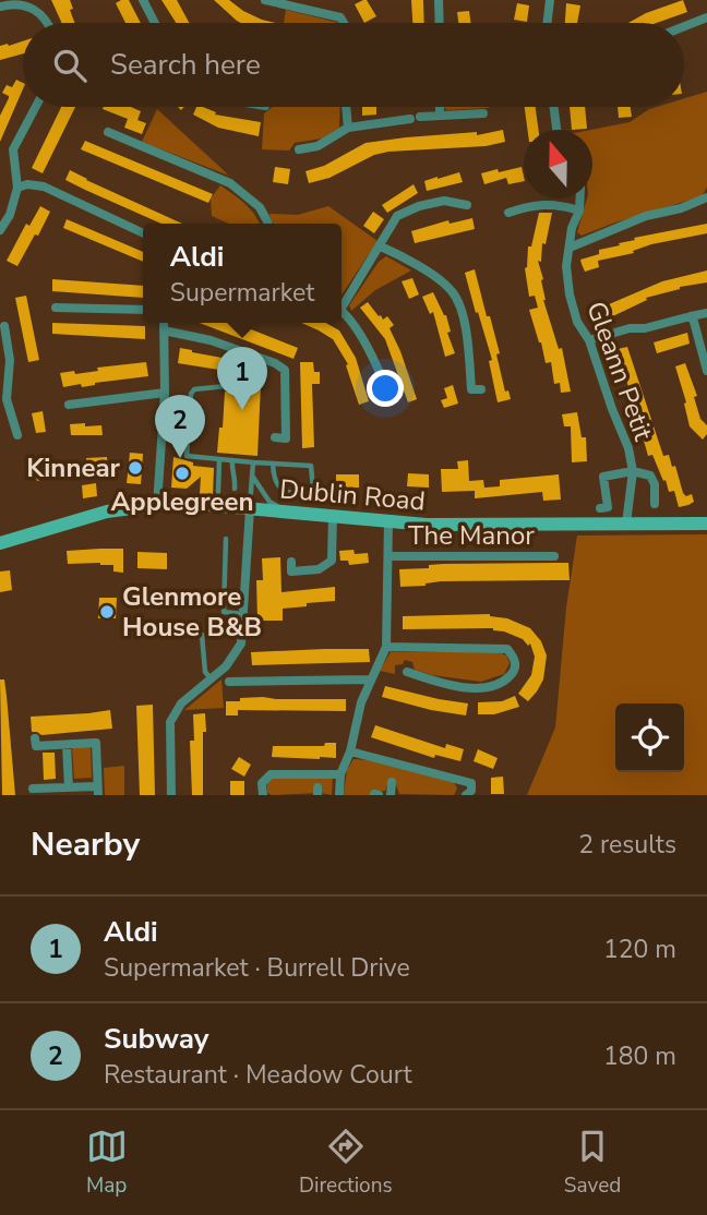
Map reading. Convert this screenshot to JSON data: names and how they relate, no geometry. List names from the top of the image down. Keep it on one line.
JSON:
{"streets":{"main road":["Dublin Road"],"street":["Gleann Petit","The Manor"]},"crossings":[["Gleann Petit","Dublin Road"]],"places":["Kinnear","Applegreen","Glenmore House B&B"],"north":"top","page":{"search":"Search here","popup":["Aldi","Supermarket"],"pins":["1","2"],"heading":["Nearby","2 results"],"list":[{"mark":"1","name":"Aldi","note":"Supermarket · Burrell Drive","value":"120 m"},{"mark":"2","name":"Subway","note":"Restaurant · Meadow Court","value":"180 m"}],"nav":["Map","Directions","Saved"]}}
